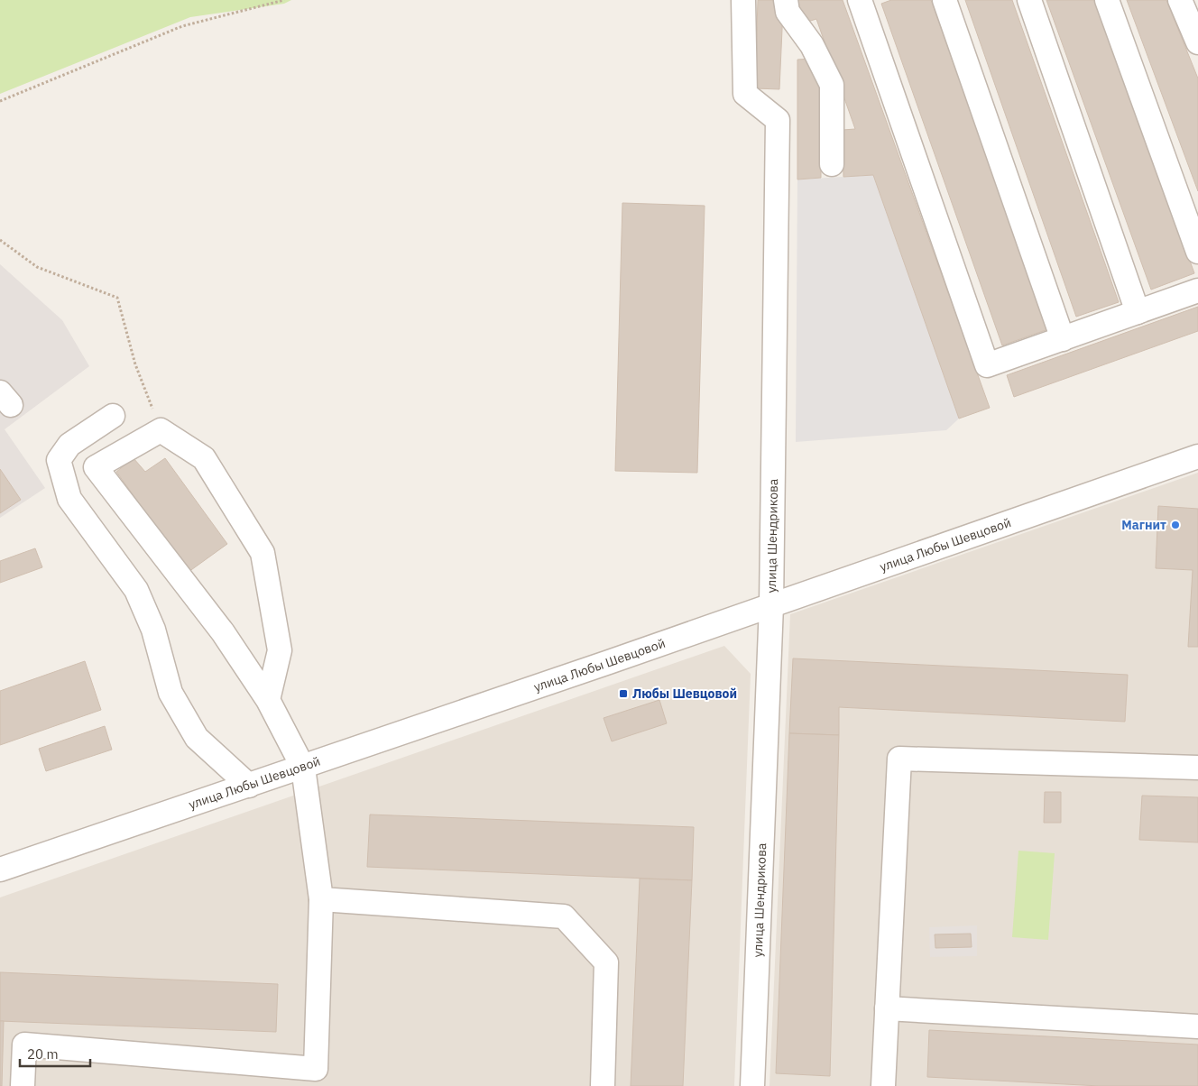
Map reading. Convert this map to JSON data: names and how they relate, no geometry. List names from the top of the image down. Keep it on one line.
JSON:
{"streets":{"street":["улица Шендрикова","улица Любы Шевцовой"]},"crossings":[["улица Шендрикова","улица Любы Шевцовой"]],"places":{"other":["Магнит"],"transit":["Любы Шевцовой"]},"scale_bar":"20 m"}
